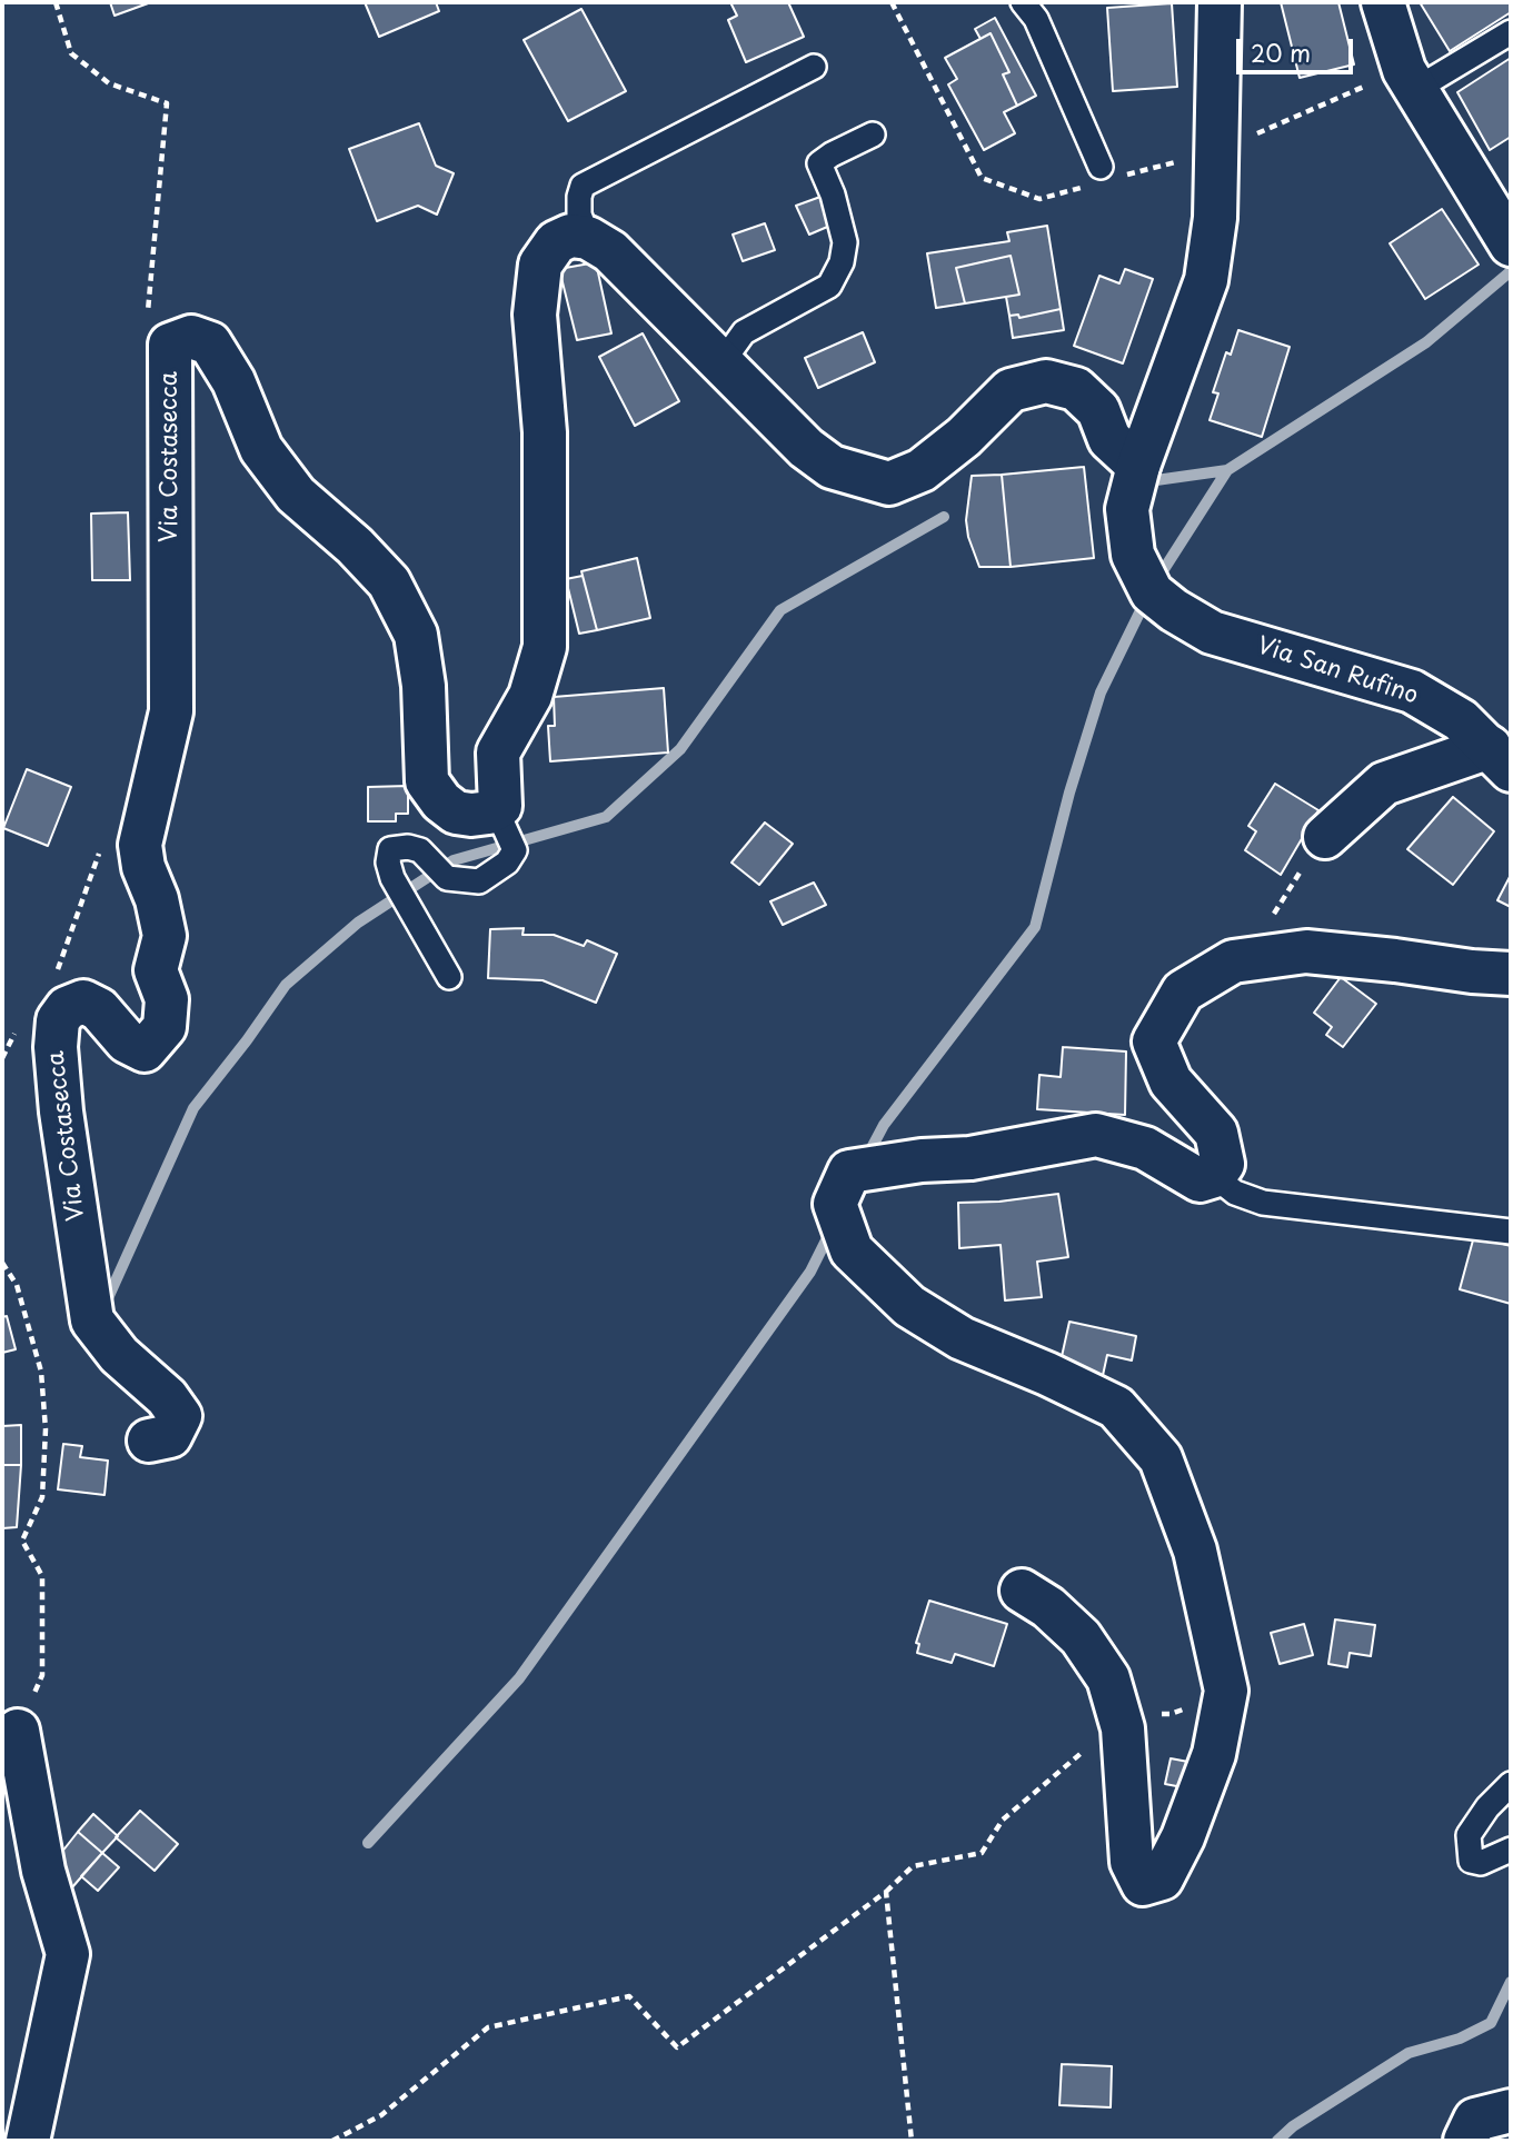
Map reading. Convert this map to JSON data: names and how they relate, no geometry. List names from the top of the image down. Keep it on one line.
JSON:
{"streets":{"street":["Via Costasecca","Via San Rufino"]},"scale_bar":"20 m"}
